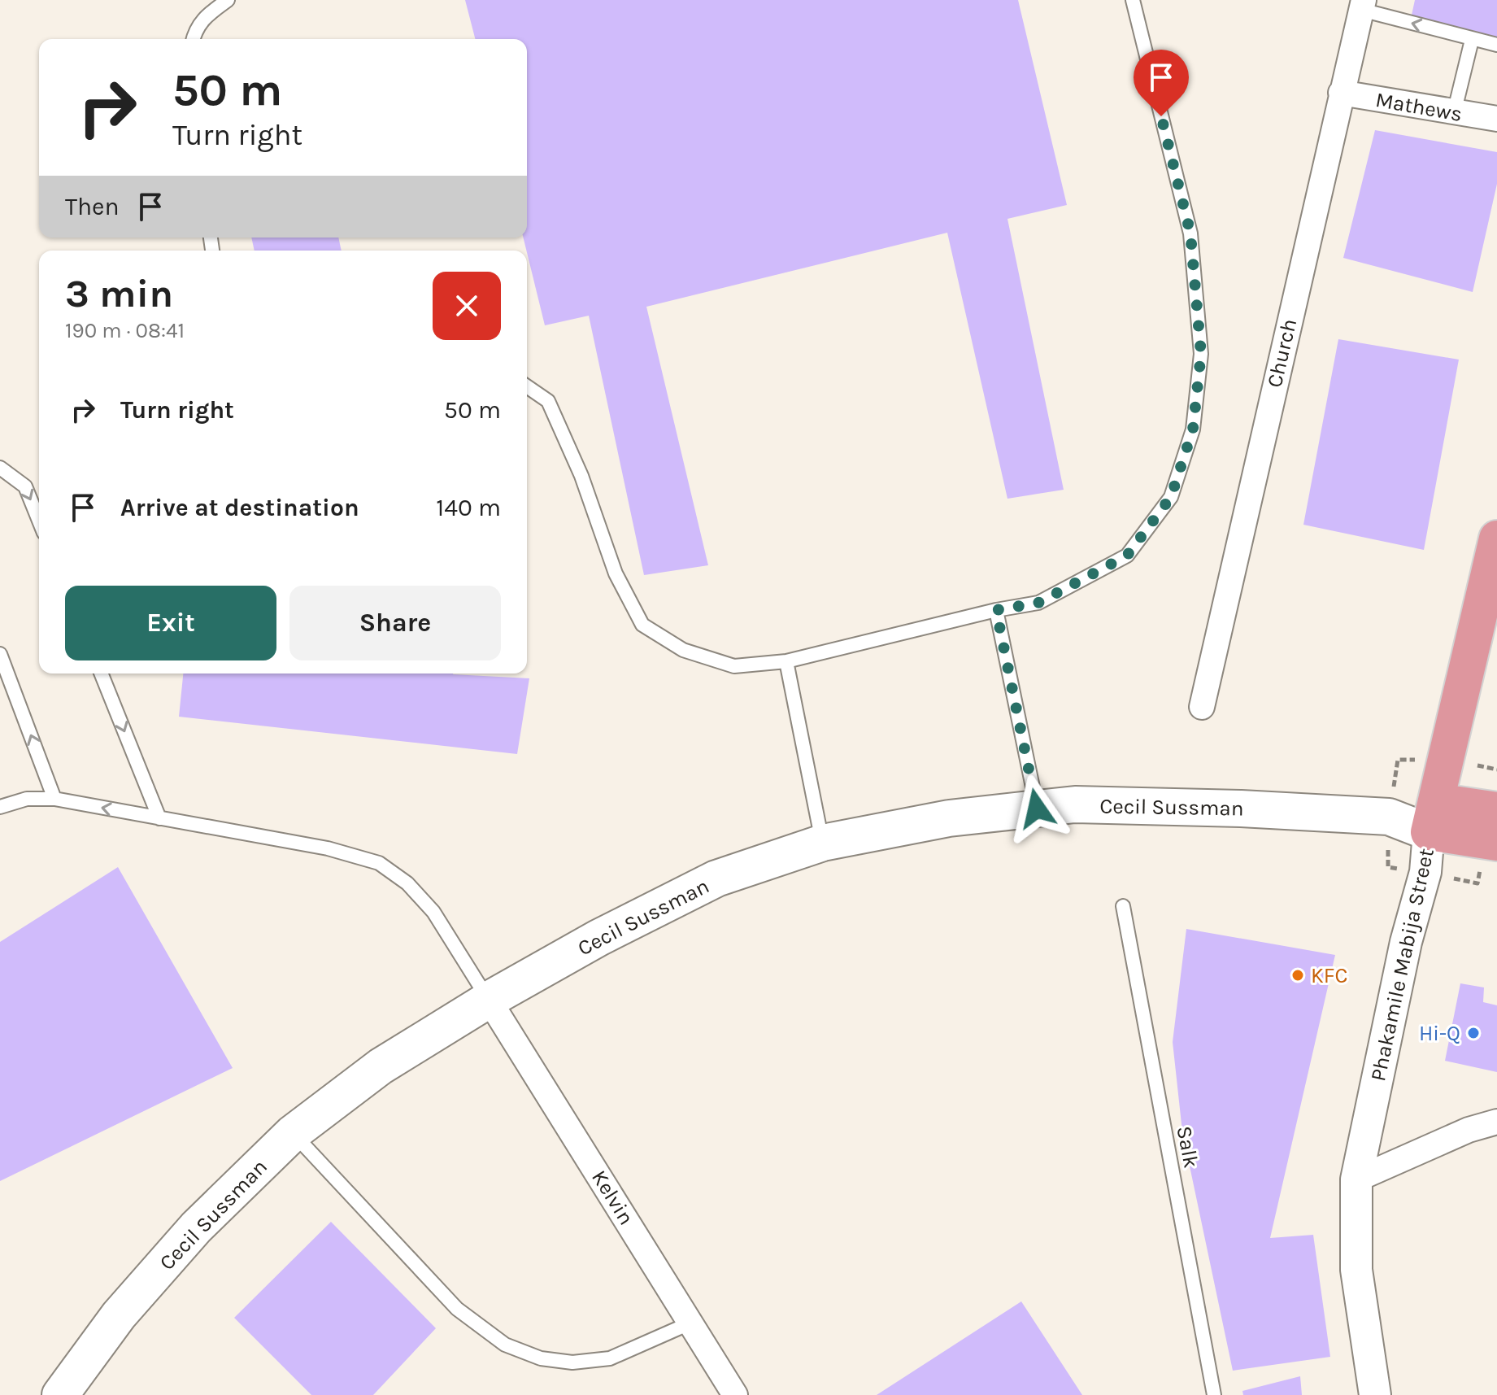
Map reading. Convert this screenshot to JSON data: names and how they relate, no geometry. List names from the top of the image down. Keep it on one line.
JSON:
{"streets":{"highway":["Phakamile Mabija Street"],"main road":["Cecil Sussman"],"street":["Mathews","Church","Kelvin"],"lane":["Salk"]},"crossings":[["Mathews","Church"],["Cecil Sussman","Phakamile Mabija Street"],["Cecil Sussman","Kelvin"]],"places":["KFC","Hi-Q"],"page":{"turn":["50 m","Turn right"],"then":"Then","heading":["3 min","190 m · 08:41"],"list":[{"name":"Turn right","value":"50 m"},{"name":"Arrive at destination","value":"140 m"}],"buttons":["Exit","Share"]}}
